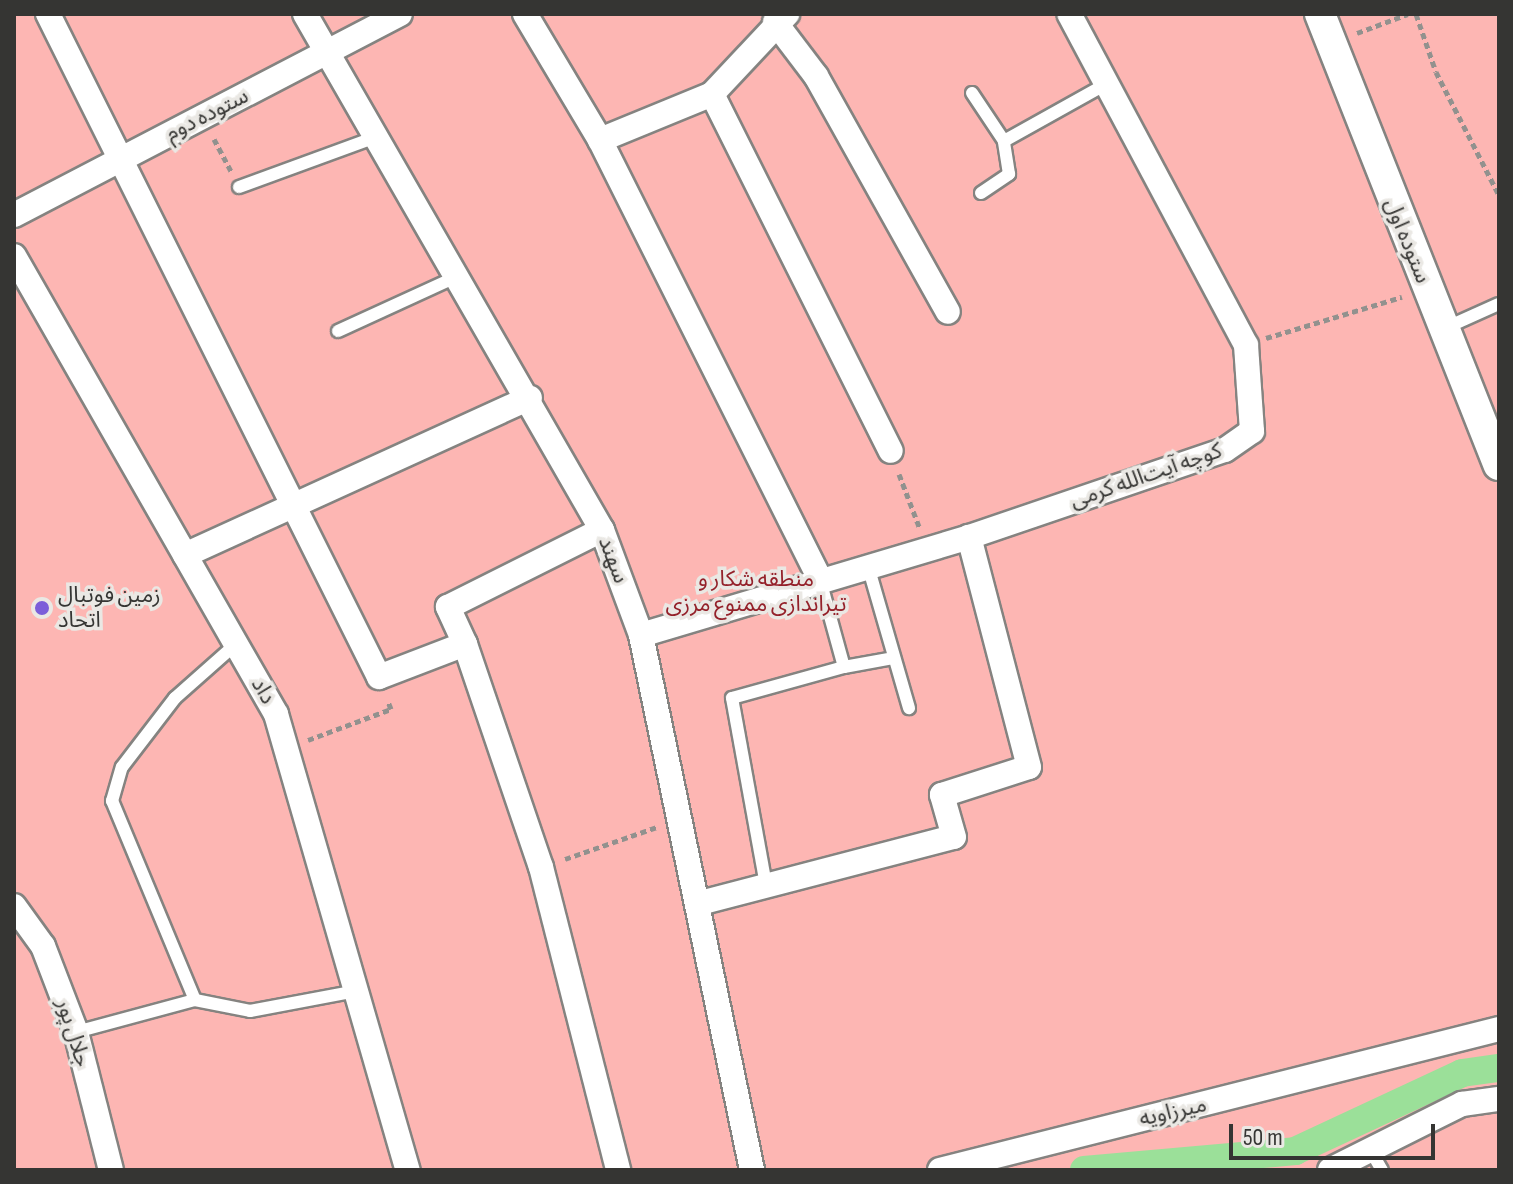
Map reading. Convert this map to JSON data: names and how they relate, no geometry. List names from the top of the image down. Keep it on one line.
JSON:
{"streets":{"street":["ستوده دوم","ستوده اول","کوچه آیت‌الله کرمی","سهند","داد","جلال پور","میرزاویه"]},"crossings":[["ستوده دوم","سهند"],["کوچه آیت‌الله کرمی","سهند"]],"parks":["منطقه شکار و تیراندازی ممنوع مرزی"],"places":["زمین فوتبال اتحاد"],"scale_bar":"50 m"}
